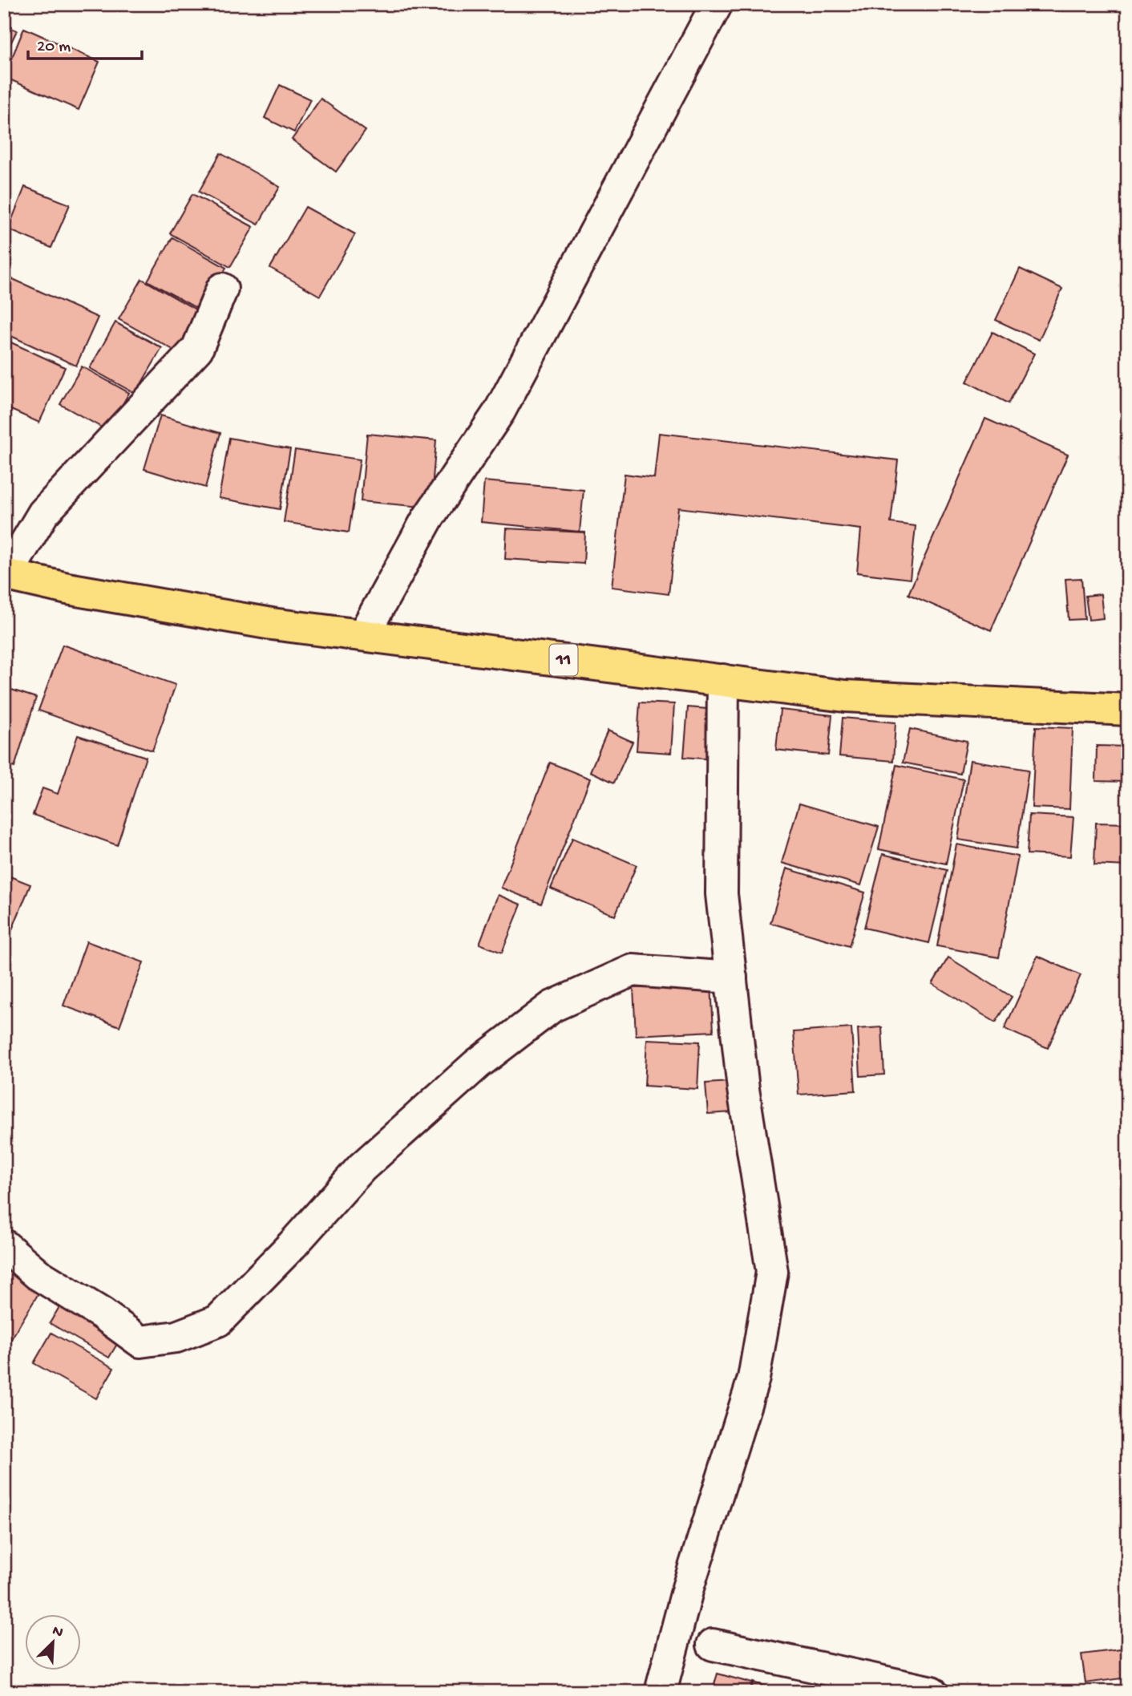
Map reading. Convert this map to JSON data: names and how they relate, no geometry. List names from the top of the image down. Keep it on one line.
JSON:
{"streets":{"highway":["11"]},"scale_bar":"20 m","north":"top right"}
